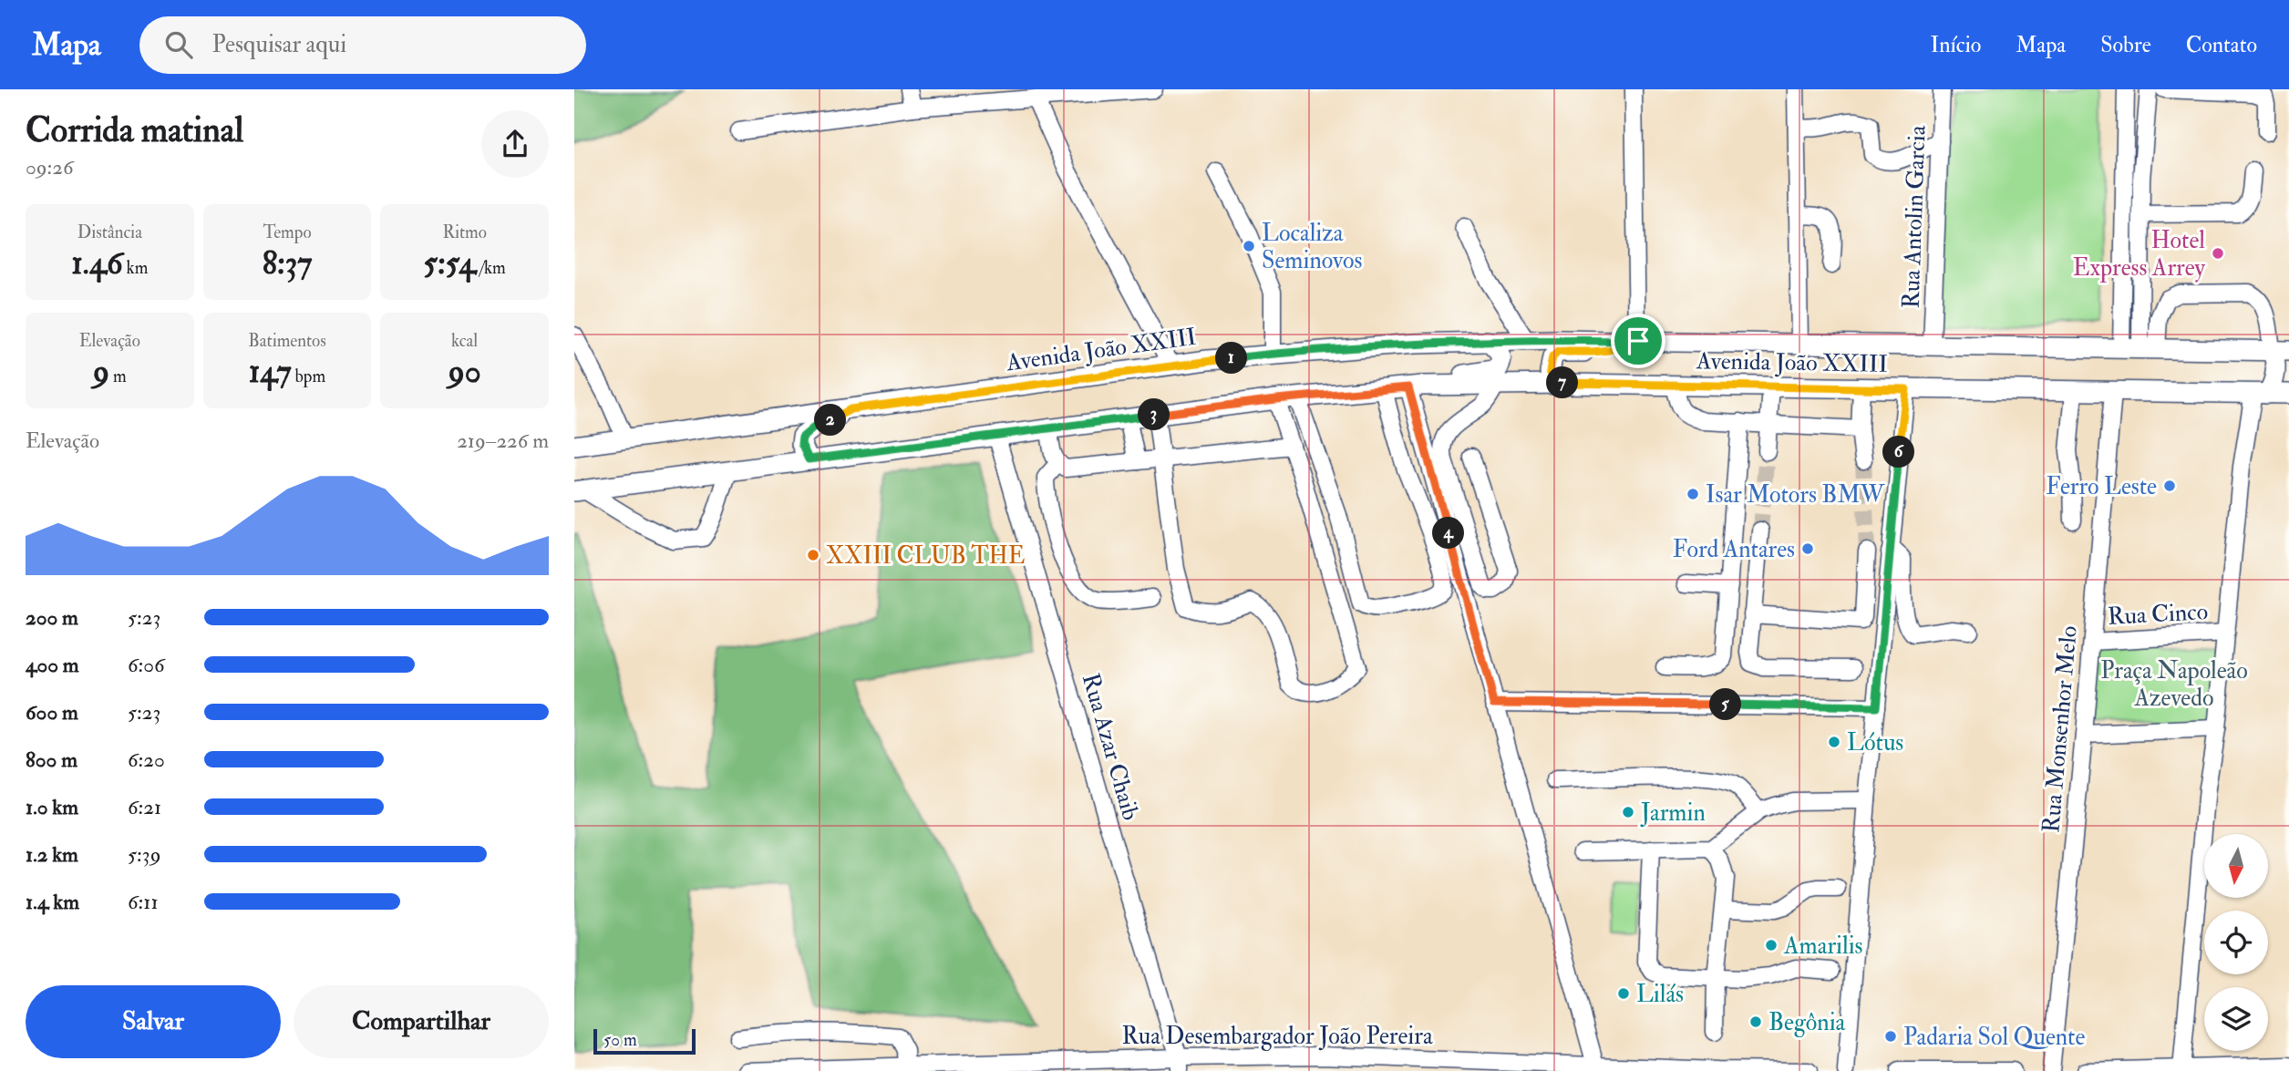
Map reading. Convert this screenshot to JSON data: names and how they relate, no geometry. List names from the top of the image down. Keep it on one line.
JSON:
{"streets":{"main road":["Avenida João XXIII"],"street":["Rua Antolin Garcia","Rua Cinco","Rua Monsenhor Melo","Rua Azar Chaib","Rua Desembargador João Pereira"]},"crossings":[["Rua Antolin Garcia","Avenida João XXIII"],["Avenida João XXIII","Rua Monsenhor Melo"],["Avenida João XXIII","Rua Azar Chaib"],["Rua Cinco","Rua Monsenhor Melo"],["Rua Azar Chaib","Rua Desembargador João Pereira"]],"parks":["Praça Napoleão Azevedo"],"places":["Localiza Seminovos","Hotel Express Arrey","Ferro Leste","Isar Motors BMW","Ford Antares","XXIII CLUB THE","Lótus","Jarmin","Amarilis","Lilás","Begônia","Padaria Sol Quente"],"scale_bar":"50 m","north":"bottom","page":{"header":"Mapa","search":"Pesquisar aqui","nav":["Início","Mapa","Sobre","Contato"],"heading":["Corrida matinal","09:26"],"stats":[["Distância","1.46 km"],["Tempo","8:37"],["Ritmo","5:54 /km"],["Elevação","9 m"],["Batimentos","147 bpm"],["kcal","90"]],"pins":["1","7","3","2","6","4","5"],"chart":["Elevação","219–226 m"],"list":[{"name":"200 m","note":"5:23"},{"name":"400 m","note":"6:06"},{"name":"600 m","note":"5:23"},{"name":"800 m","note":"6:20"},{"name":"1.0 km","note":"6:21"},{"name":"1.2 km","note":"5:39"},{"name":"1.4 km","note":"6:11"}],"buttons":["Salvar","Compartilhar"],"scale":"50 m"}}
